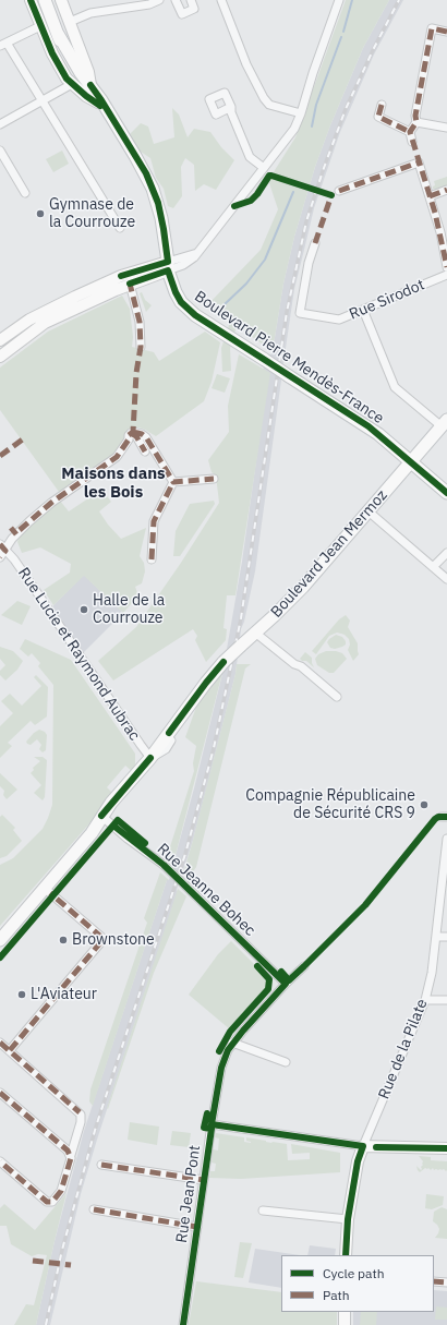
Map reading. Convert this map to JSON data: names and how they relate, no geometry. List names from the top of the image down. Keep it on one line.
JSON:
{"streets":{"main road":["Boulevard Pierre Mendès-France","Boulevard Jean Mermoz","Rue de la Pilate"],"street":["Rue Sirodot","Rue Lucie et Raymond Aubrac","Rue Jeanne Bohec","Rue Jean Pont"]},"crossings":[["Boulevard Pierre Mendès-France","Boulevard Jean Mermoz"],["Boulevard Jean Mermoz","Rue Lucie et Raymond Aubrac"],["Boulevard Jean Mermoz","Rue Jeanne Bohec"],["Rue Jeanne Bohec","Rue Jean Pont"]],"districts":["Maisons dans les Bois"],"places":["Gymnase de la Courrouze","Halle de la Courrouze","Compagnie Républicaine de Sécurité CRS 9","Brownstone","L'Aviateur"],"legend":["Cycle path","Path"]}
